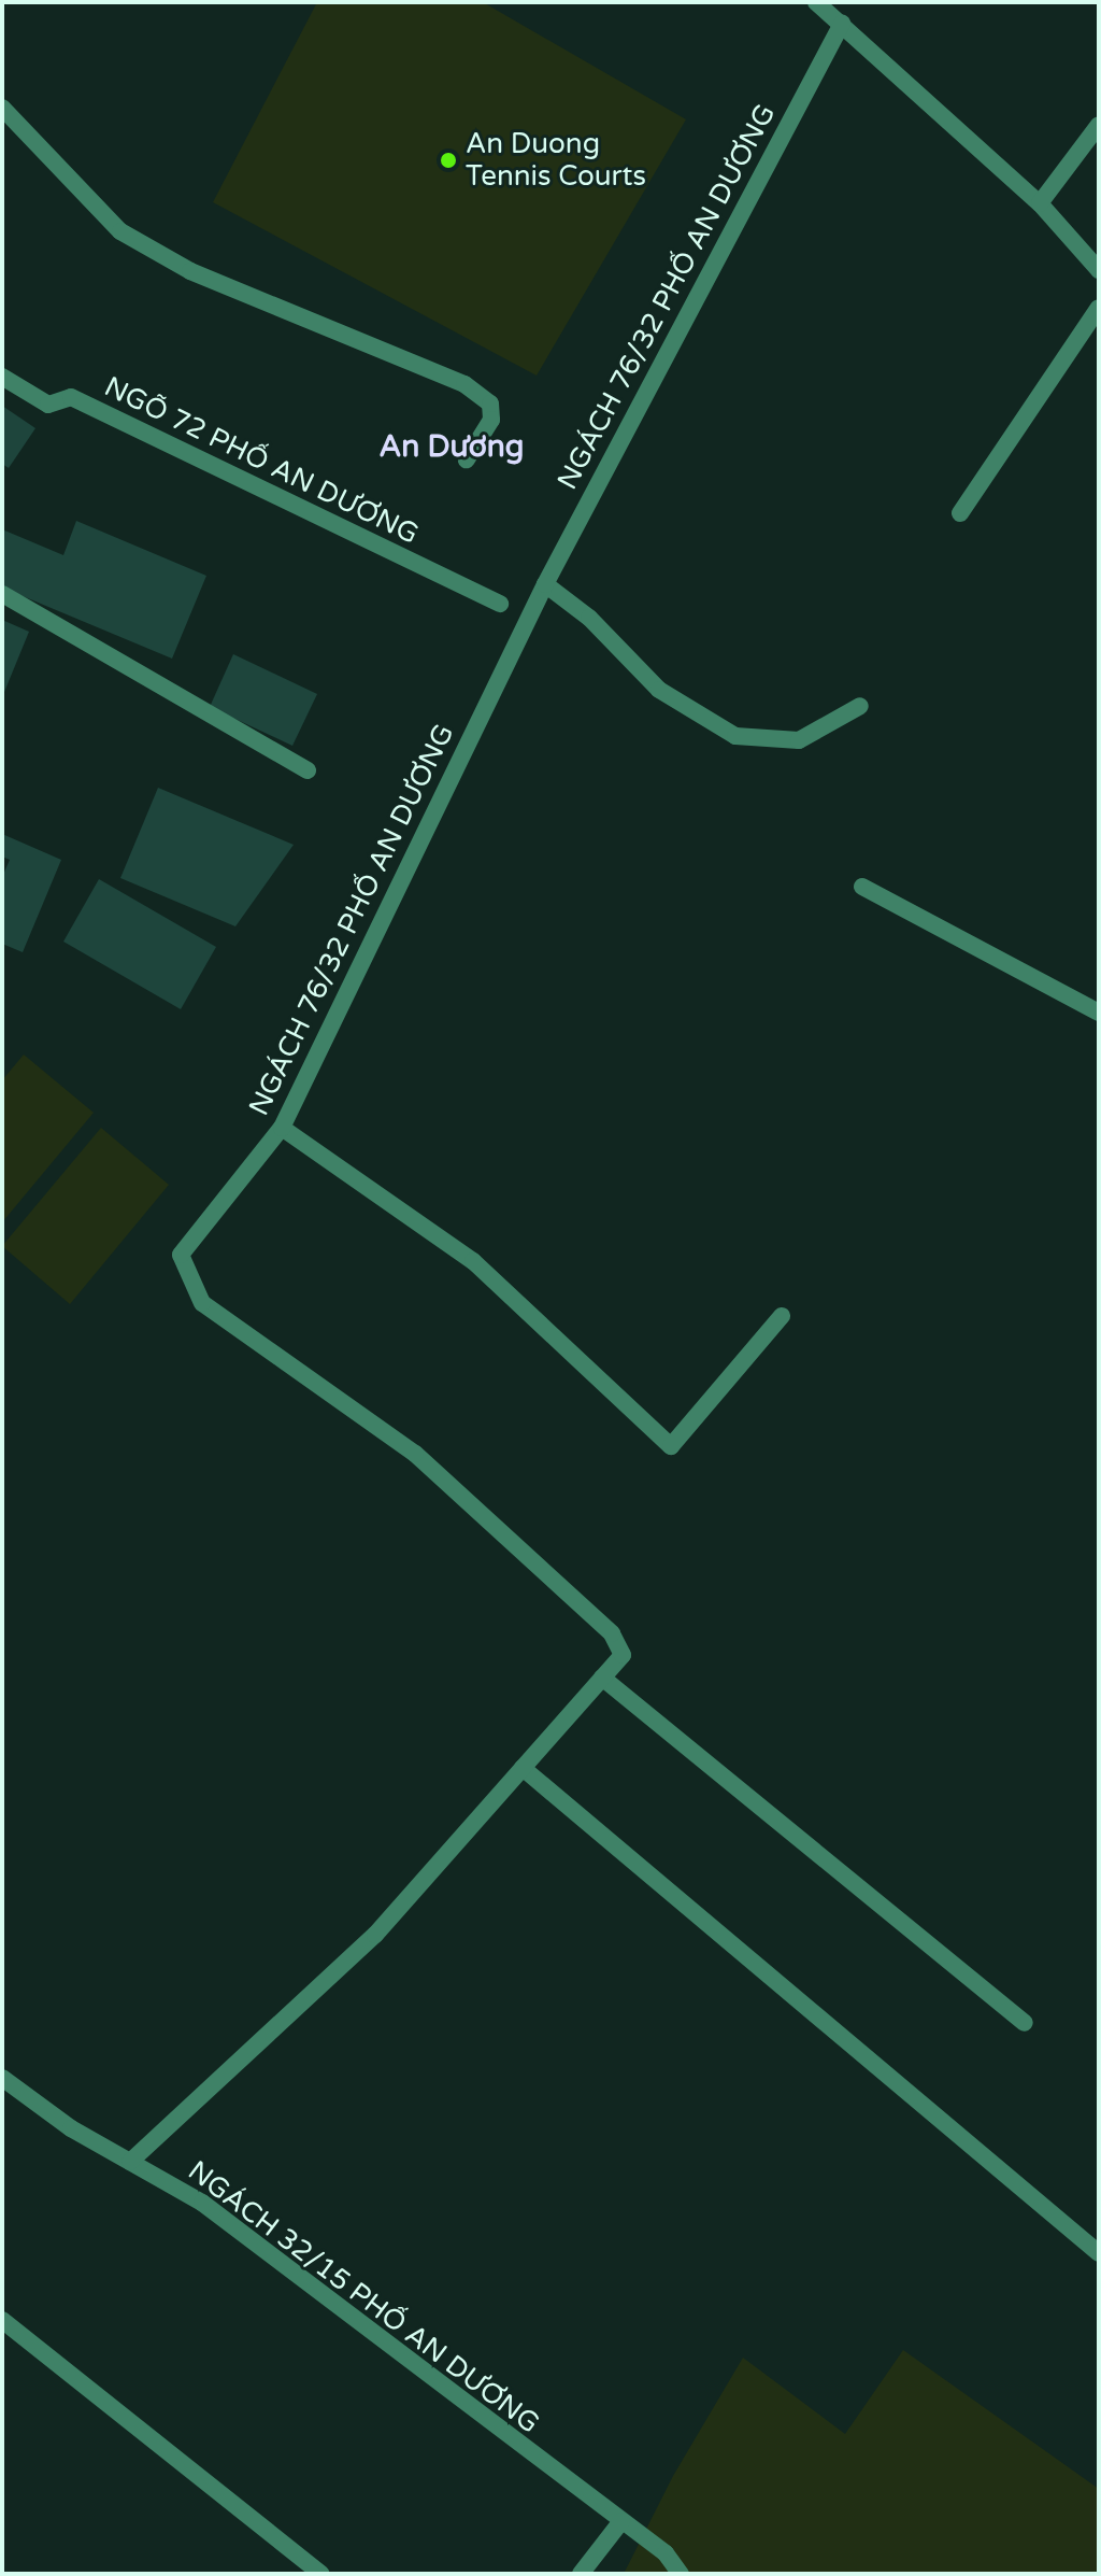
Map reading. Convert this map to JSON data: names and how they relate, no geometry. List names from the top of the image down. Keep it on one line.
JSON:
{"streets":{"street":["NGÁCH 76/32 PHỐ AN DƯƠNG","NGÕ 72 PHỐ AN DƯƠNG","NGÁCH 32/15 PHỐ AN DƯƠNG"]},"crossings":[["NGÁCH 76/32 PHỐ AN DƯƠNG","NGÁCH 32/15 PHỐ AN DƯƠNG"]],"districts":["An Dương"],"places":["An Duong Tennis Courts"]}
